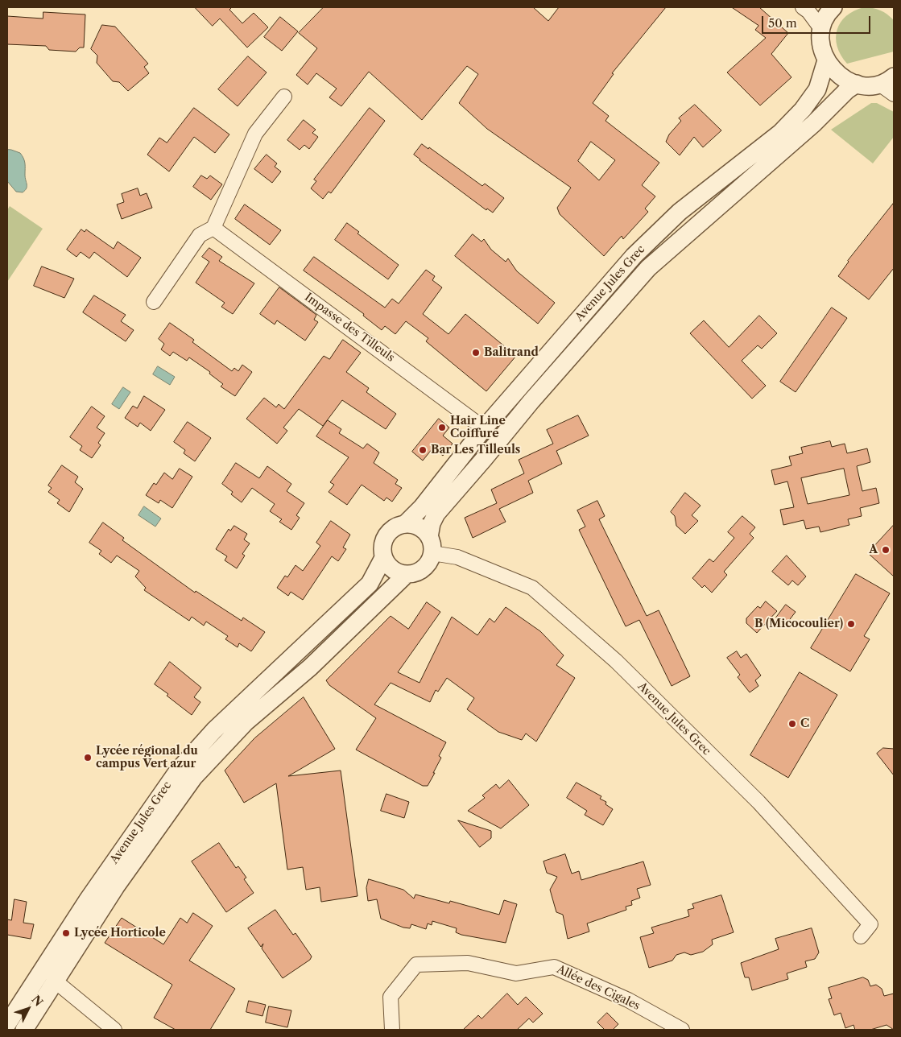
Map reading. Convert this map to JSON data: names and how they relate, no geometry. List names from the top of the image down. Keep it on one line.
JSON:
{"streets":{"street":["Avenue Jules Grec","Impasse des Tilleuls","Allée des Cigales"]},"crossings":[["Avenue Jules Grec","Impasse des Tilleuls"]],"places":["Balitrand","Hair Line Coiffure","Bar Les Tilleuls","A","B (Micocoulier)","C","Lycée régional du campus Vert azur","Lycée Horticole"],"scale_bar":"50 m","north":"top right"}
